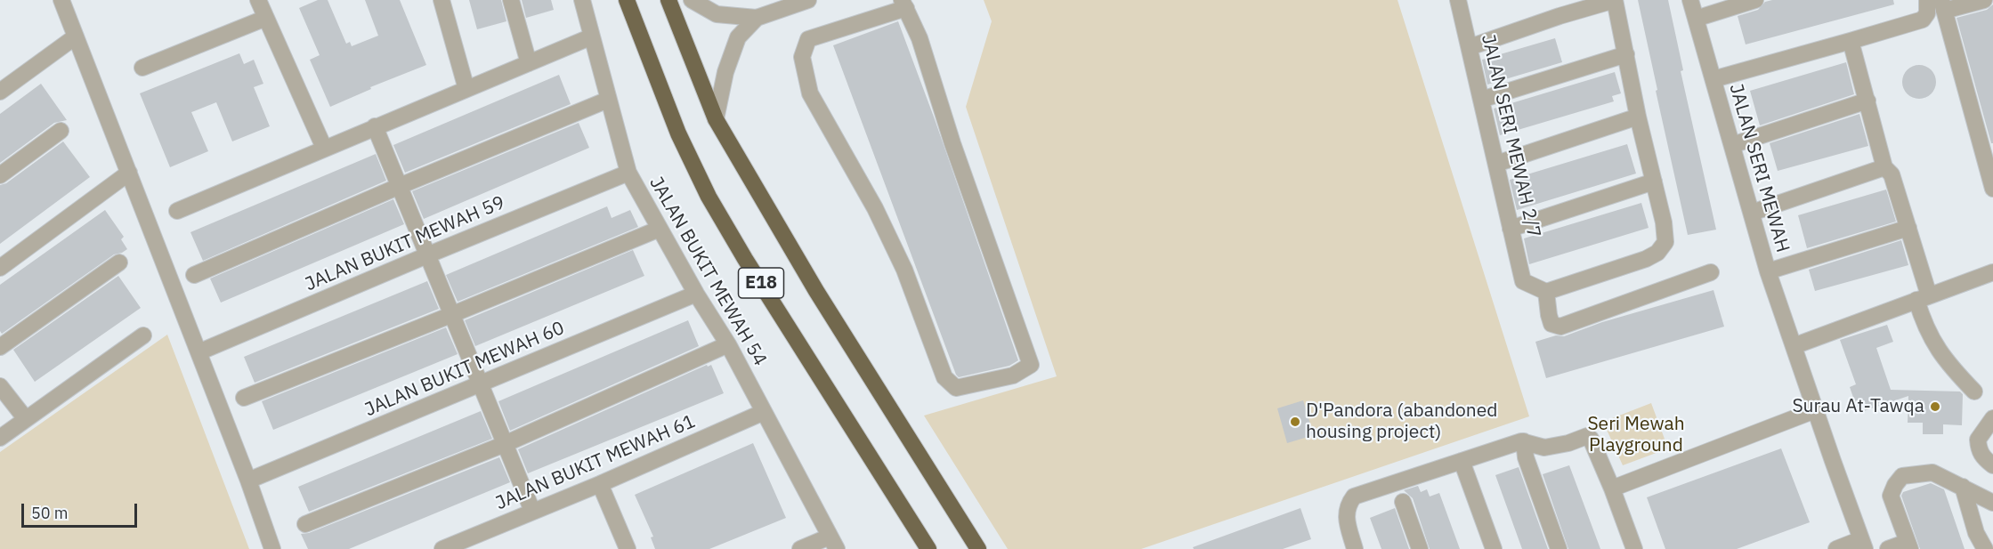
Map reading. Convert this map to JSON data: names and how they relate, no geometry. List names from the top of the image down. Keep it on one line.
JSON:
{"streets":{"highway":["E18"],"street":["JALAN SERI MEWAH 2/7","JALAN SERI MEWAH","JALAN BUKIT MEWAH 59","JALAN BUKIT MEWAH 54","JALAN BUKIT MEWAH 60","JALAN BUKIT MEWAH 61"]},"crossings":[["JALAN BUKIT MEWAH 59","JALAN BUKIT MEWAH 54"],["JALAN BUKIT MEWAH 54","JALAN BUKIT MEWAH 60"],["JALAN BUKIT MEWAH 54","JALAN BUKIT MEWAH 61"]],"parks":["Seri Mewah Playground"],"places":["Surau At-Tawqa","D'Pandora (abandoned housing project)"],"scale_bar":"50 m"}
